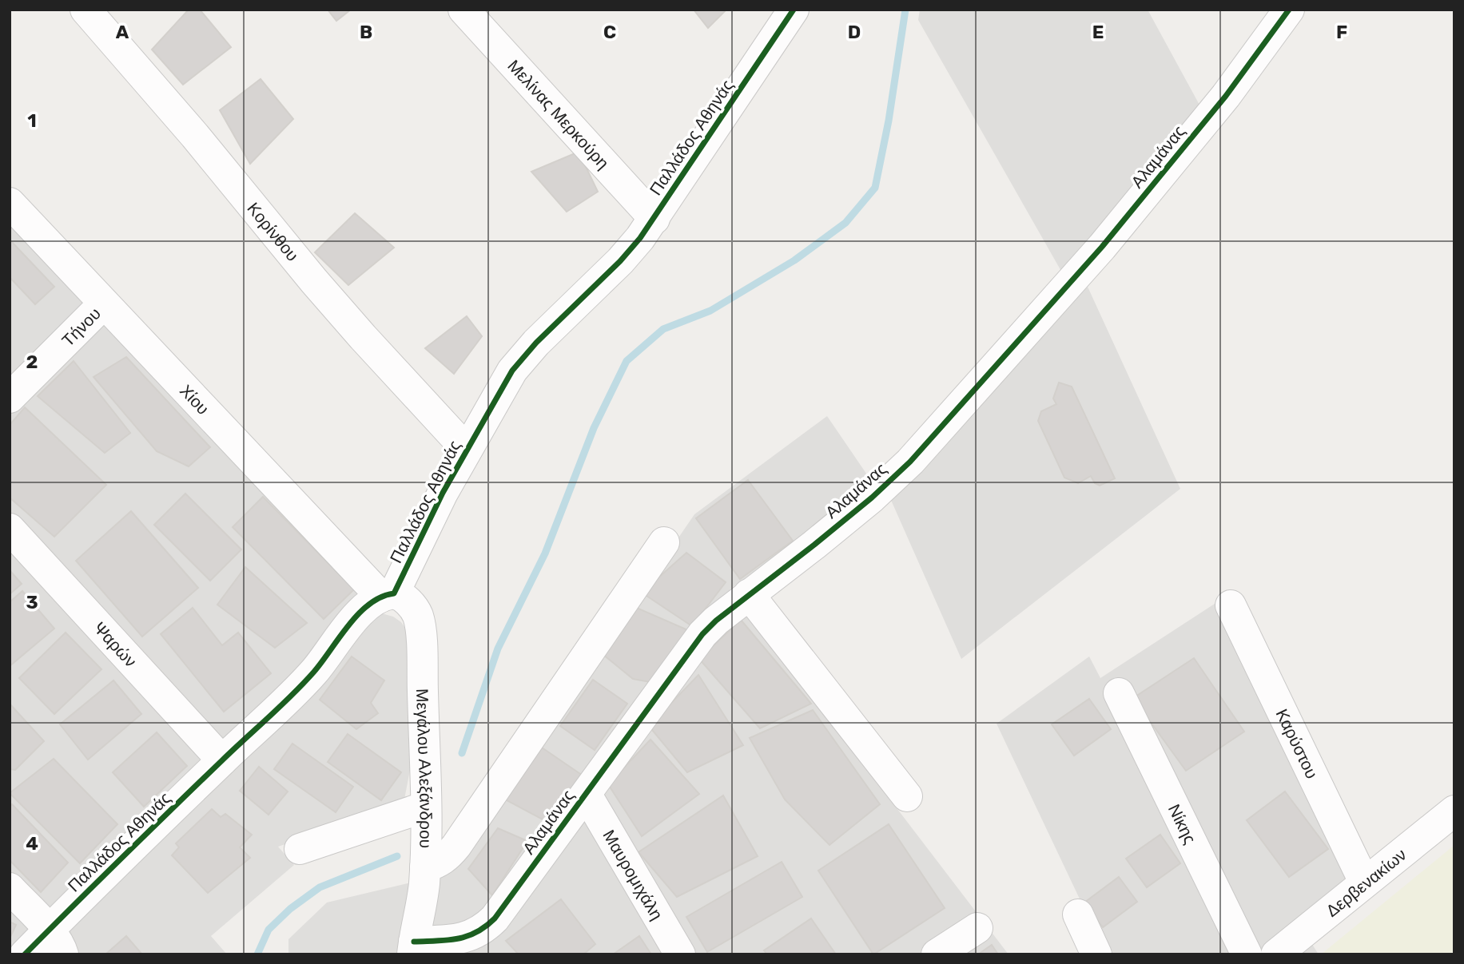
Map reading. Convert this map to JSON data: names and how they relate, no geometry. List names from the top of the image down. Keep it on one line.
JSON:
{"streets":{"street":["Μελίνας Μερκούρη","Παλλάδος Αθηνάς","Αλαμάνας","Κορίνθου","Τήνου","Χίου","Ψαρών","Καρύστου","Μεγάλου Αλεξάνδρου","Νίκης","Μαυρομιχάλη","Δερβενακίων"]},"crossings":[["Μελίνας Μερκούρη","Παλλάδος Αθηνάς"],["Παλλάδος Αθηνάς","Κορίνθου"],["Παλλάδος Αθηνάς","Χίου"],["Παλλάδος Αθηνάς","Ψαρών"],["Παλλάδος Αθηνάς","Μεγάλου Αλεξάνδρου"],["Αλαμάνας","Μεγάλου Αλεξάνδρου"],["Αλαμάνας","Μαυρομιχάλη"],["Τήνου","Χίου"],["Χίου","Μεγάλου Αλεξάνδρου"],["Καρύστου","Δερβενακίων"]],"grid":{"columns":["A","B","C","D","E","F"],"rows":["1","2","3","4"]}}
